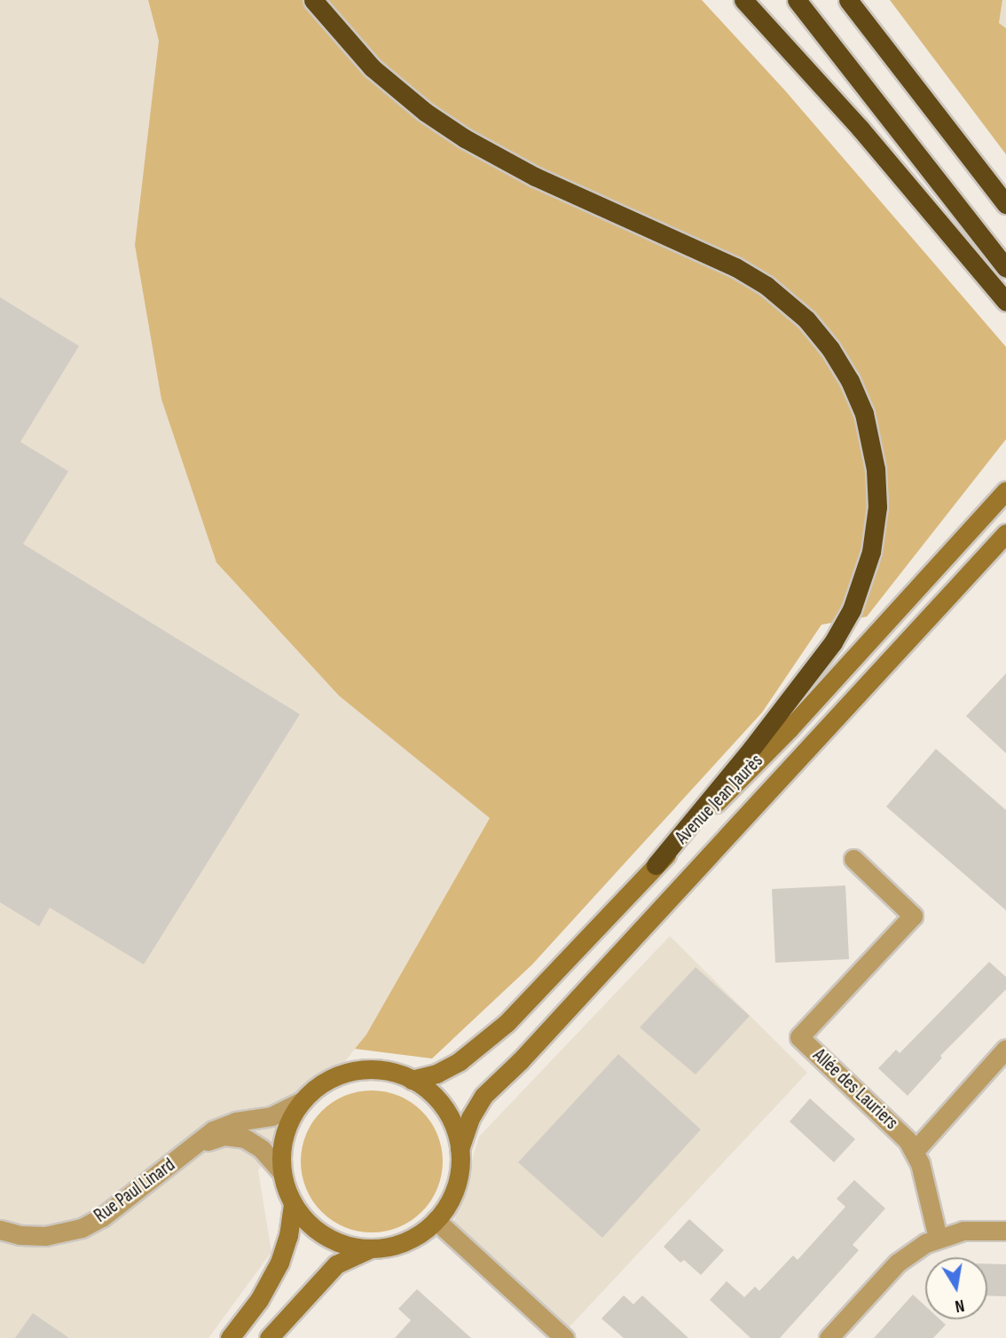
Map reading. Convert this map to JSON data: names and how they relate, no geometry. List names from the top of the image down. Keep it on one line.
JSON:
{"streets":{"main road":["Avenue Jean Jaurès"],"street":["Allée des Lauriers","Rue Paul Linard"]},"crossings":[["Avenue Jean Jaurès","Rue Paul Linard"]],"north":"bottom"}
